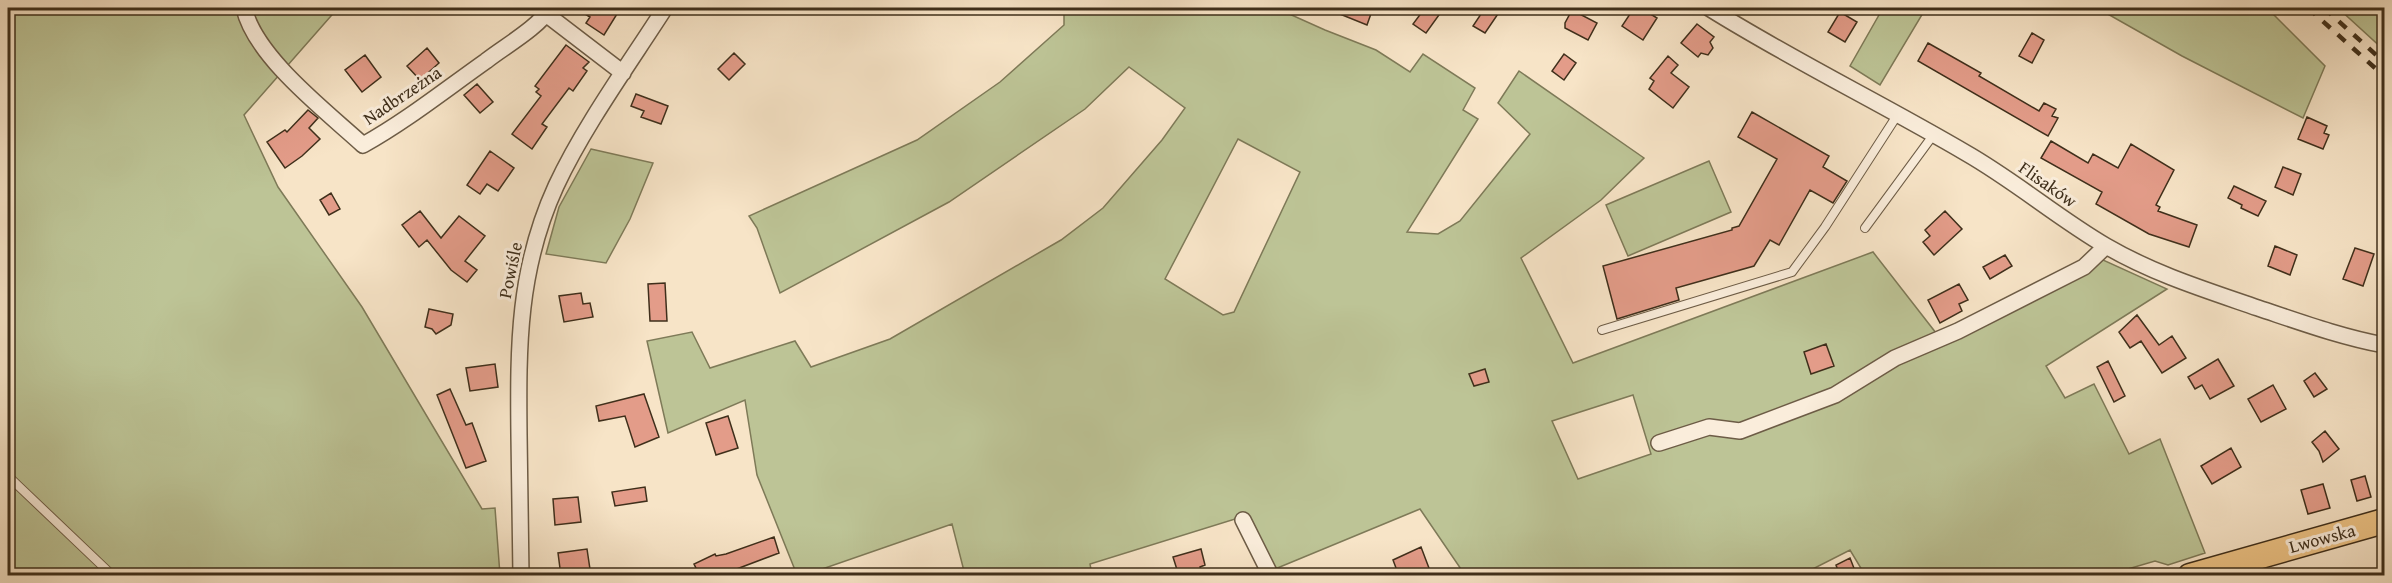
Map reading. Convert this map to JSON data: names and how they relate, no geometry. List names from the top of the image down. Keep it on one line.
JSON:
{"streets":{"main road":["Lwowska"],"street":["Nadbrzeżna","Flisaków","Powiśle"]}}
